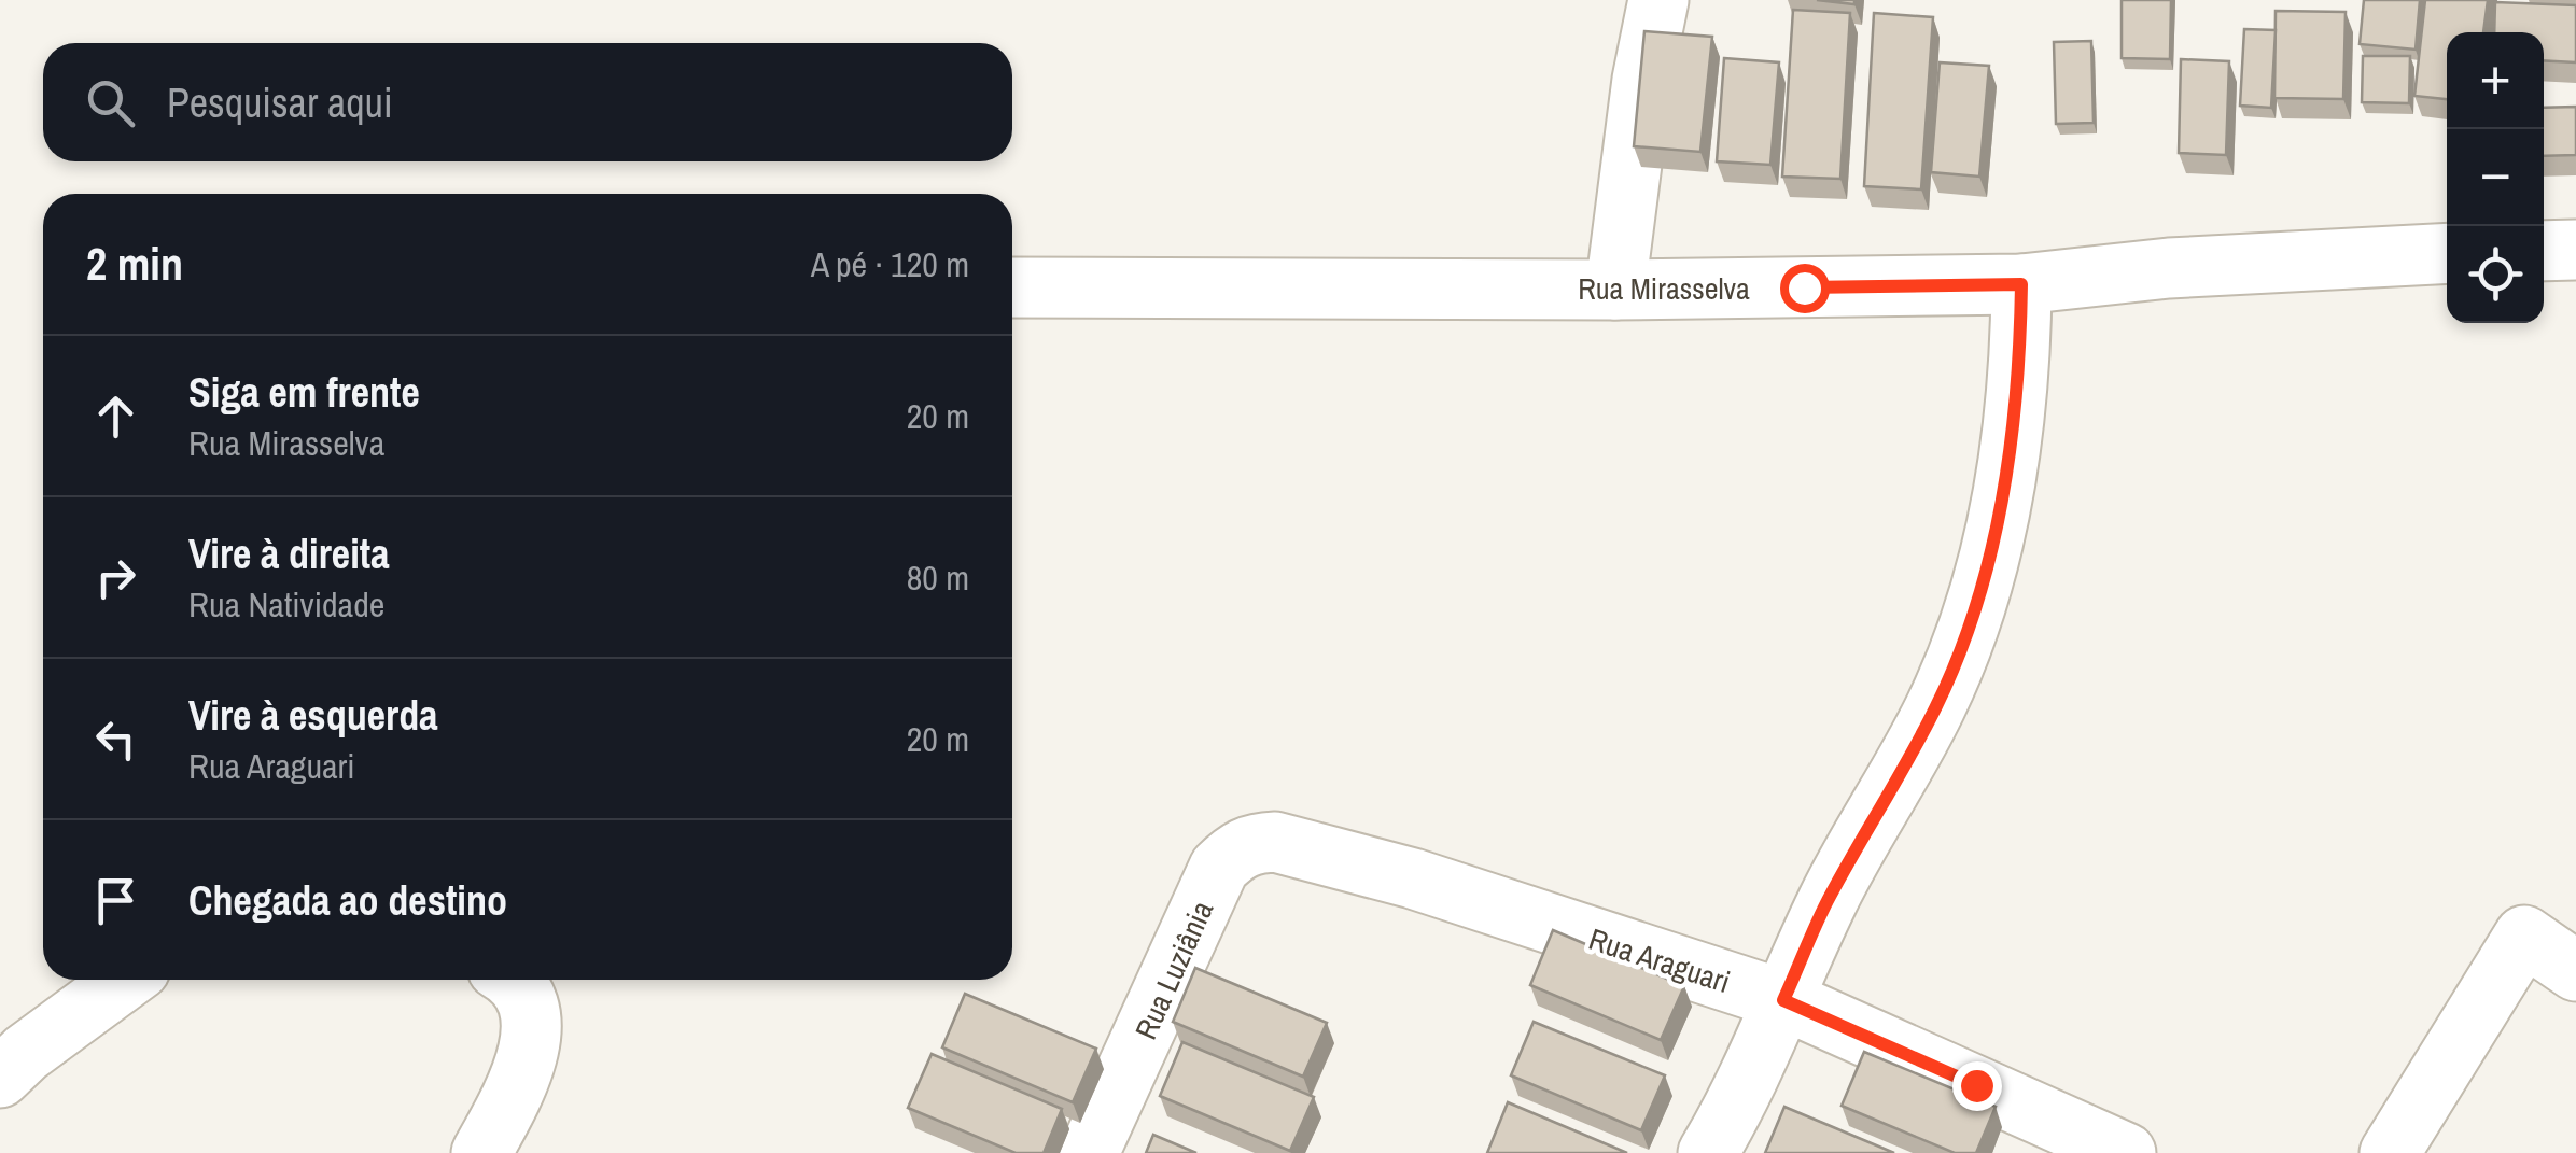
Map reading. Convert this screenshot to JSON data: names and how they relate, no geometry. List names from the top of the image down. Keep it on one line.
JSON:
{"streets":{"street":["Rua Mirasselva","Rua Araguari","Rua Luziânia"]},"crossings":[["Rua Araguari","Rua Luziânia"]],"page":{"map_buttons":["+","−"],"search":"Pesquisar aqui","heading":["2 min","A pé · 120 m"],"list":[["Siga em frente","Rua Mirasselva","20 m"],["Vire à direita","Rua Natividade","80 m"],["Vire à esquerda","Rua Araguari","20 m"],"Chegada ao destino"]}}
